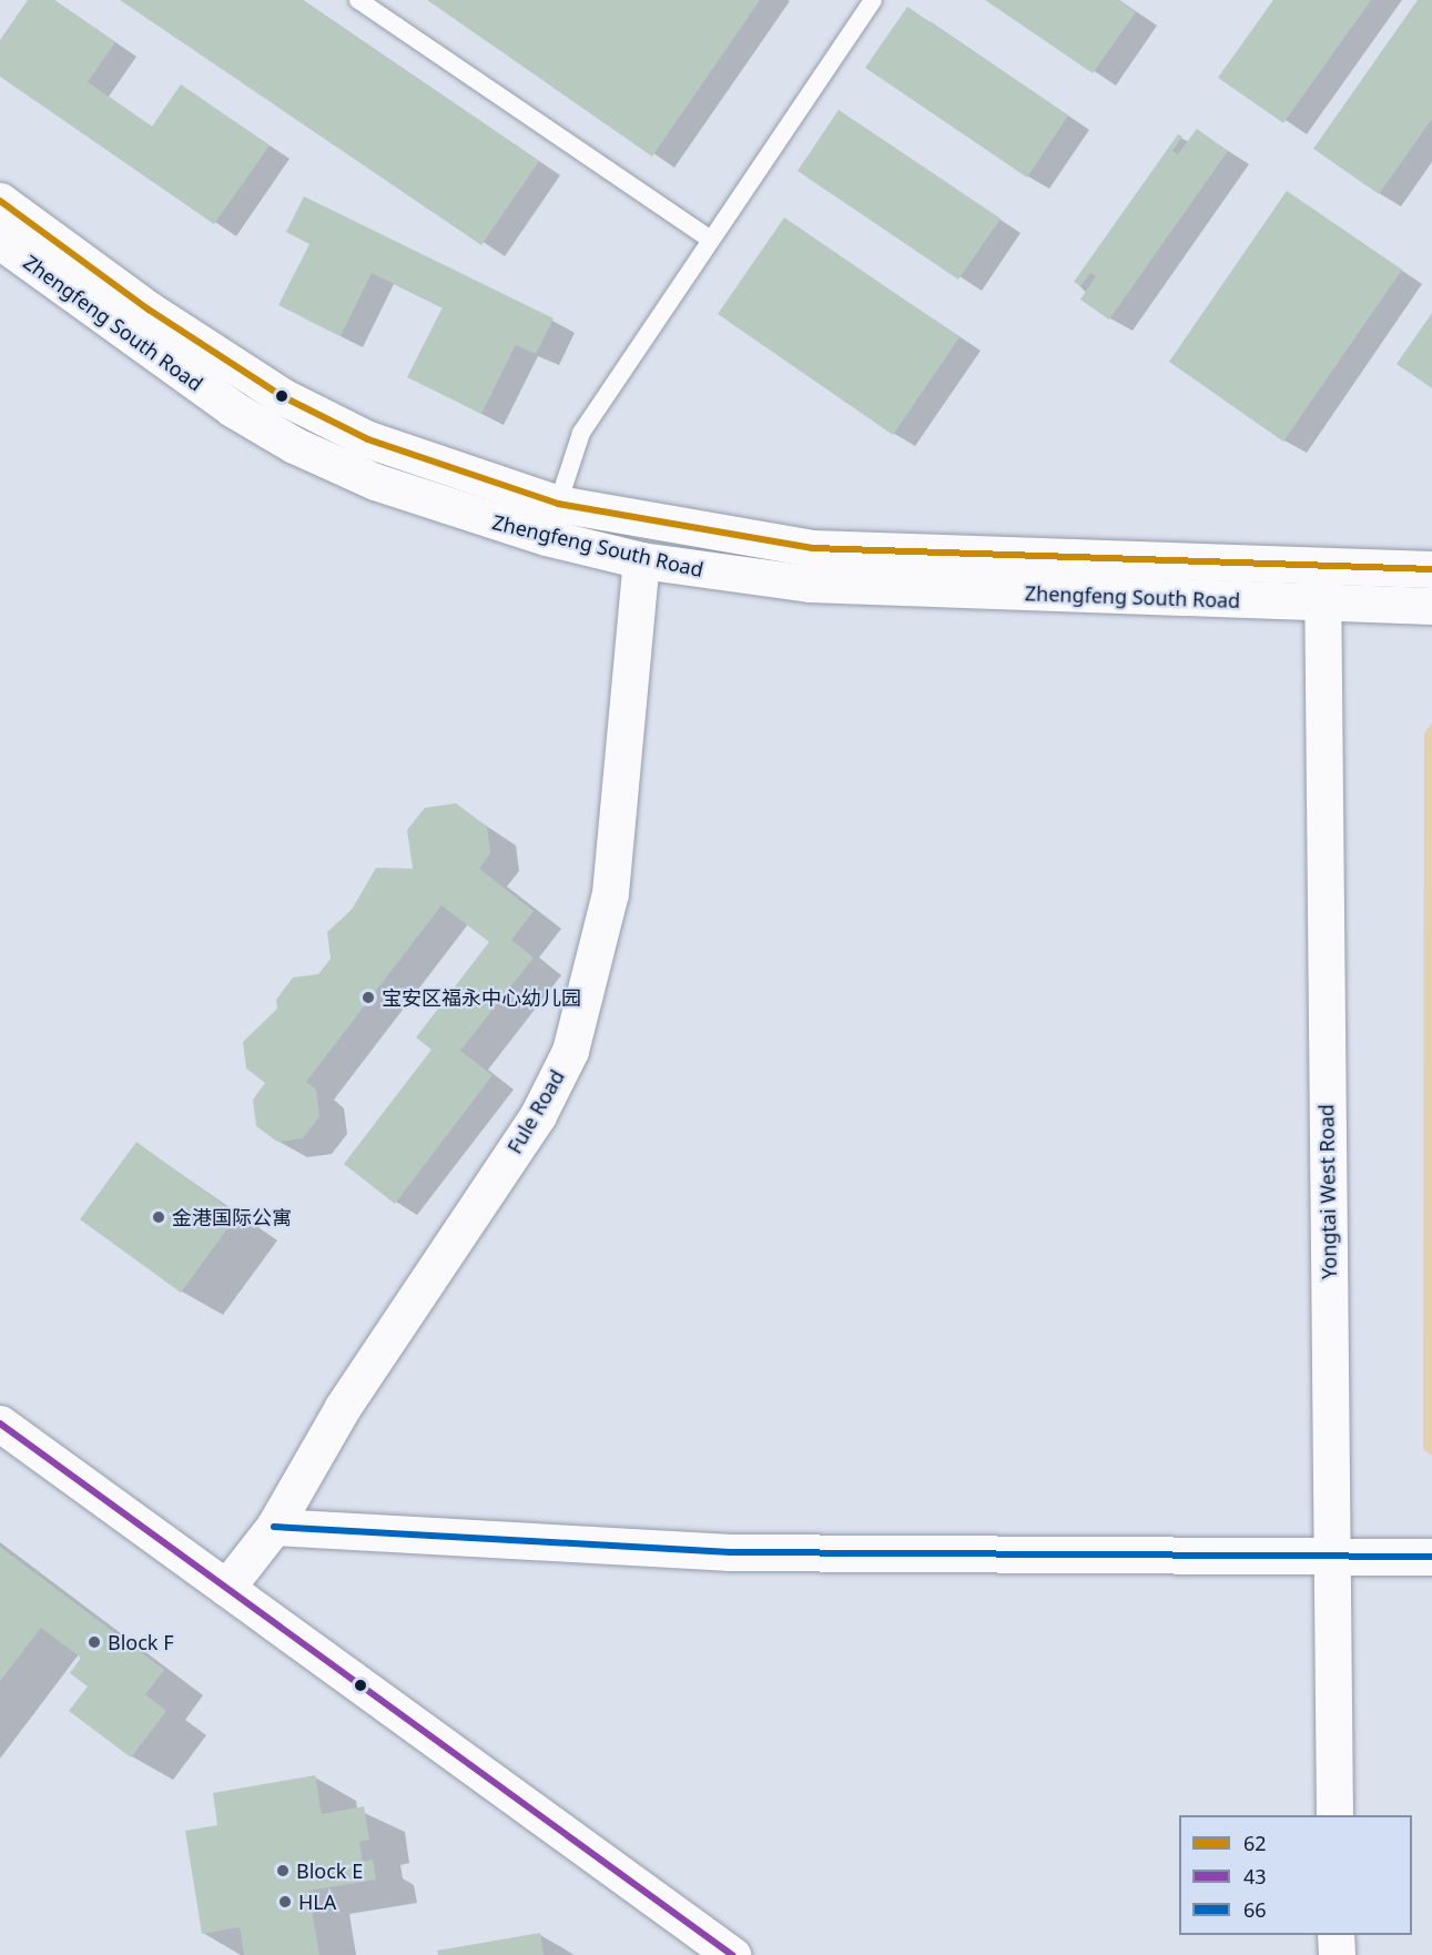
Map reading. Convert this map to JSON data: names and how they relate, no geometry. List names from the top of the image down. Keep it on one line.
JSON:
{"streets":{"street":["Zhengfeng South Road","Fule Road","Yongtai West Road"]},"crossings":[["Zhengfeng South Road","Fule Road"],["Zhengfeng South Road","Yongtai West Road"]],"places":["宝安区福永中心幼儿园","金港国际公寓","Block F","Block E","HLA"],"lines":["transit line 62","transit line 43","transit line 66"],"legend":["62","43","66"]}
